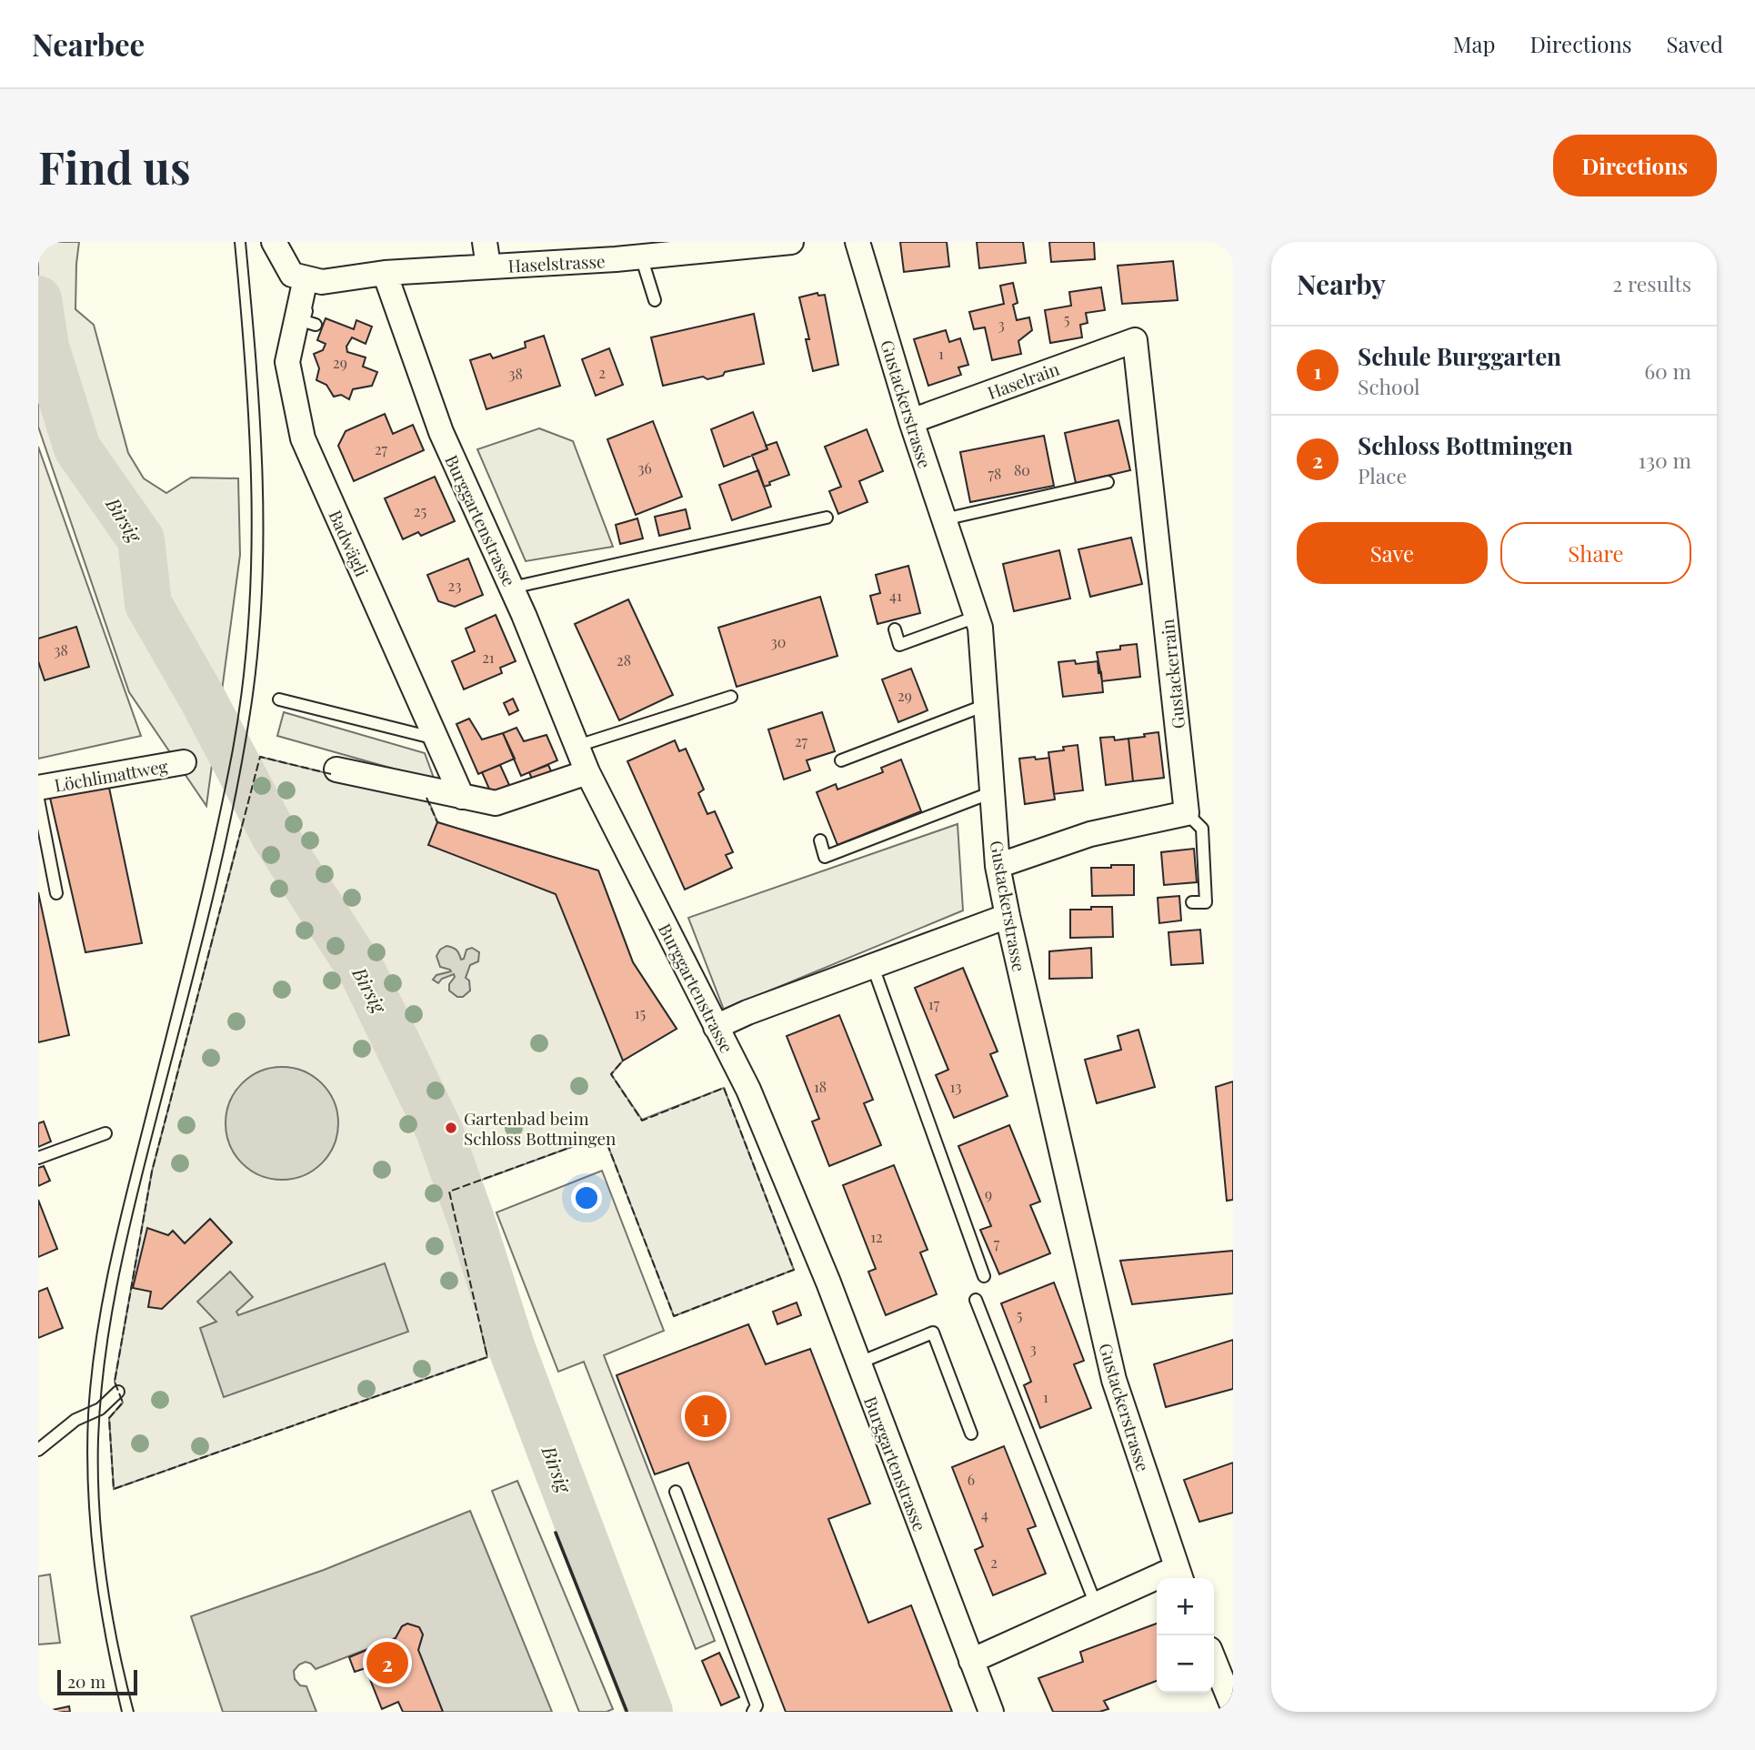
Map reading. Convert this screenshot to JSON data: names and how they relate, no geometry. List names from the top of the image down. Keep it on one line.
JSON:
{"streets":{"street":["Haselstrasse","Haselrain","Gustackerstrasse","Burggartenstrasse","Badwägli","Gustackerrain","Löchlimattweg"]},"crossings":[["Haselstrasse","Burggartenstrasse"],["Haselstrasse","Badwägli"],["Haselrain","Gustackerstrasse"],["Haselrain","Gustackerrain"],["Gustackerstrasse","Burggartenstrasse"]],"water":["Birsig"],"places":["Gartenbad beim Schloss Bottmingen"],"house_numbers":["5","3","1","29","2","38","27","36","80","78","25","23","41","30","38","21","28","29","27","17","15","18","13","9","12","7","5","3","1","6","4","2"],"scale_bar":"20 m","page":{"header":"Nearbee","nav":["Map","Directions","Saved"],"buttons":["Directions",["Save","Share"]],"title":"Find us","heading":["Nearby","2 results"],"list":[{"mark":"1","name":"Schule Burggarten","note":"School","value":"60 m"},{"mark":"2","name":"Schloss Bottmingen","note":"Place","value":"130 m"}],"pins":["1","2"],"map_buttons":["+","−"],"scale":"20 m"}}
